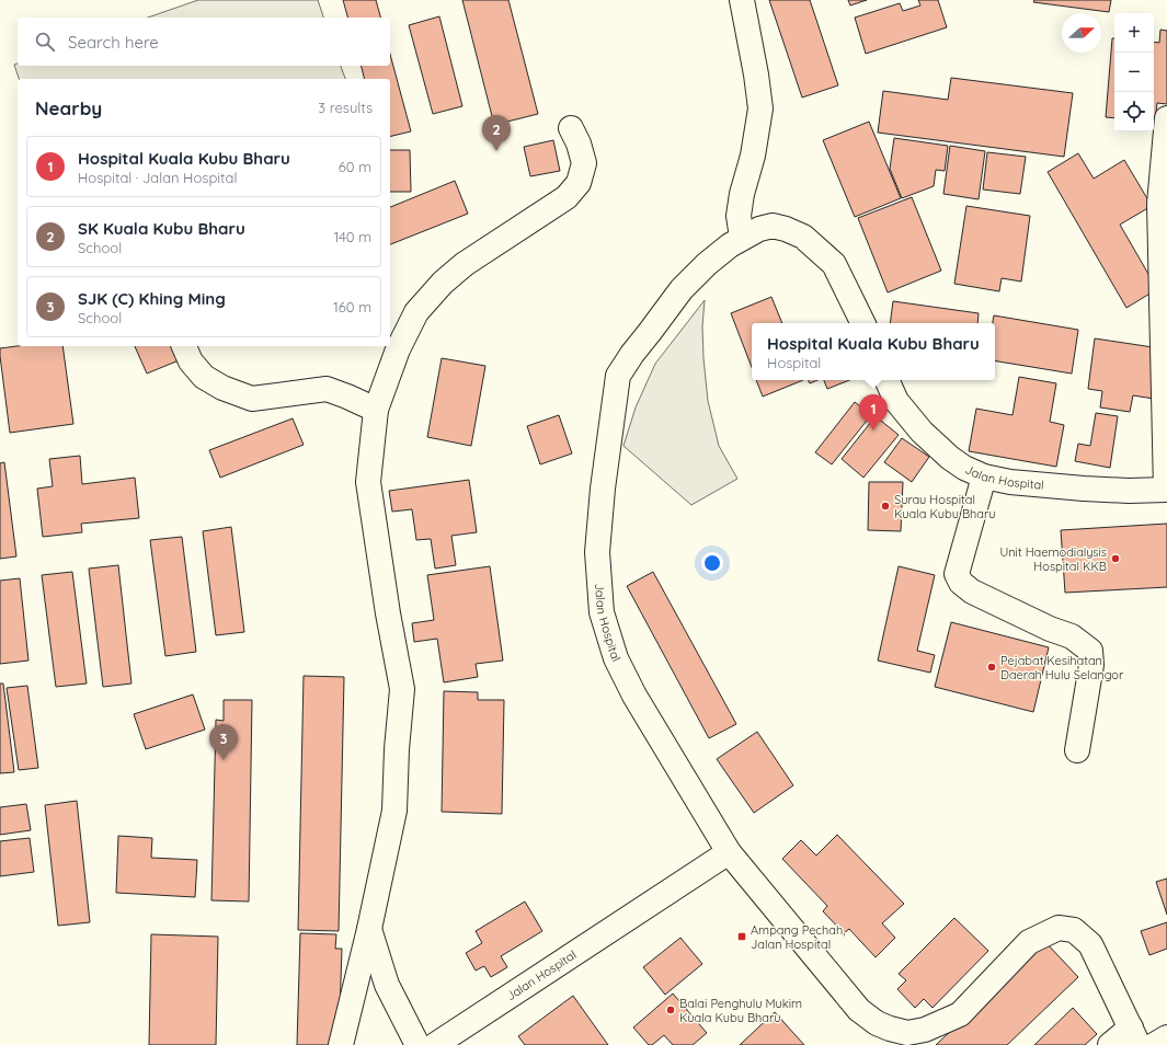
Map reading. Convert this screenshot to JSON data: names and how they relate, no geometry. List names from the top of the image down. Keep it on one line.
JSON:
{"streets":{"street":["Jalan Hospital"]},"places":{"other":["Surau Hospital Kuala Kubu Bharu","Unit Haemodialysis Hospital KKB","Pejabat Kesihatan Daerah Hulu Selangor","Balai Penghulu Mukim Kuala Kubu Bharu"],"transit":["Ampang Pechah, Jalan Hospital"]},"north":"right","page":{"map_buttons":["+","−"],"search":"Search here","heading":["Nearby","3 results"],"pins":["2","1","3"],"list":[{"mark":"1","name":"Hospital Kuala Kubu Bharu","note":"Hospital · Jalan Hospital","value":"60 m"},{"mark":"2","name":"SK Kuala Kubu Bharu","note":"School","value":"140 m"},{"mark":"3","name":"SJK (C) Khing Ming","note":"School","value":"160 m"}],"popup":["Hospital Kuala Kubu Bharu","Hospital"]}}
